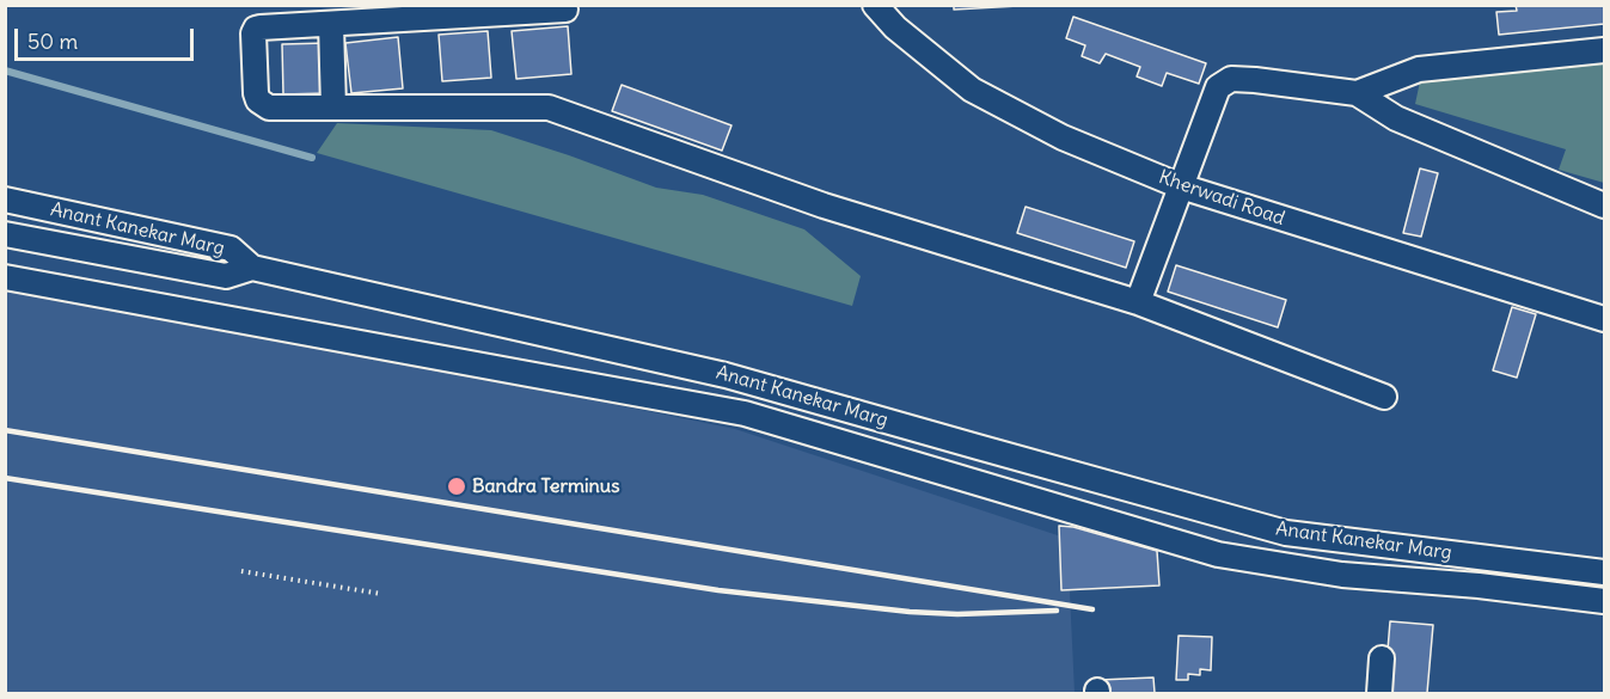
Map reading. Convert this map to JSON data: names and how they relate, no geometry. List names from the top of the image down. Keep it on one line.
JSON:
{"streets":{"street":["Kherwadi Road","Anant Kanekar Marg"]},"places":["Bandra Terminus"],"scale_bar":"50 m"}
